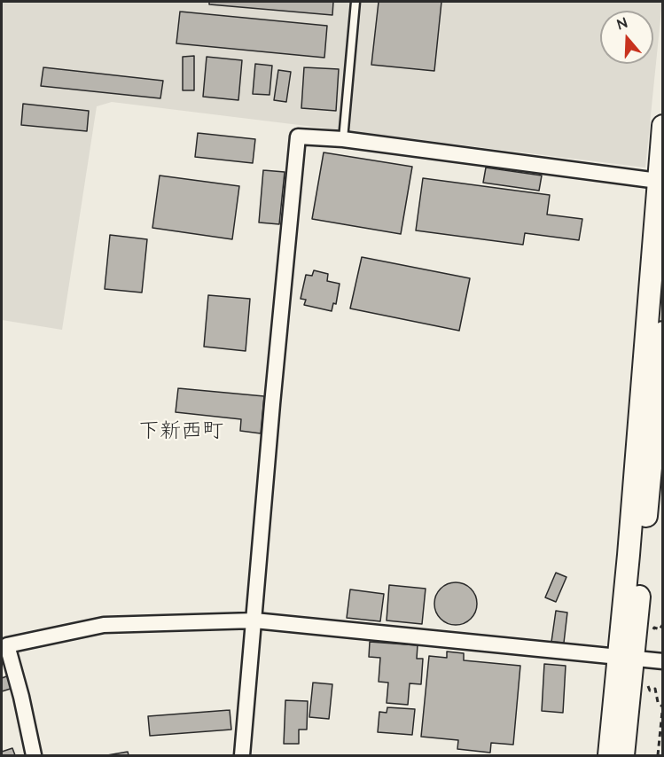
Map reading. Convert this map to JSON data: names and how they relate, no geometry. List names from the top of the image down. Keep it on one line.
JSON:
{"districts":["下新西町"],"north":"top"}
